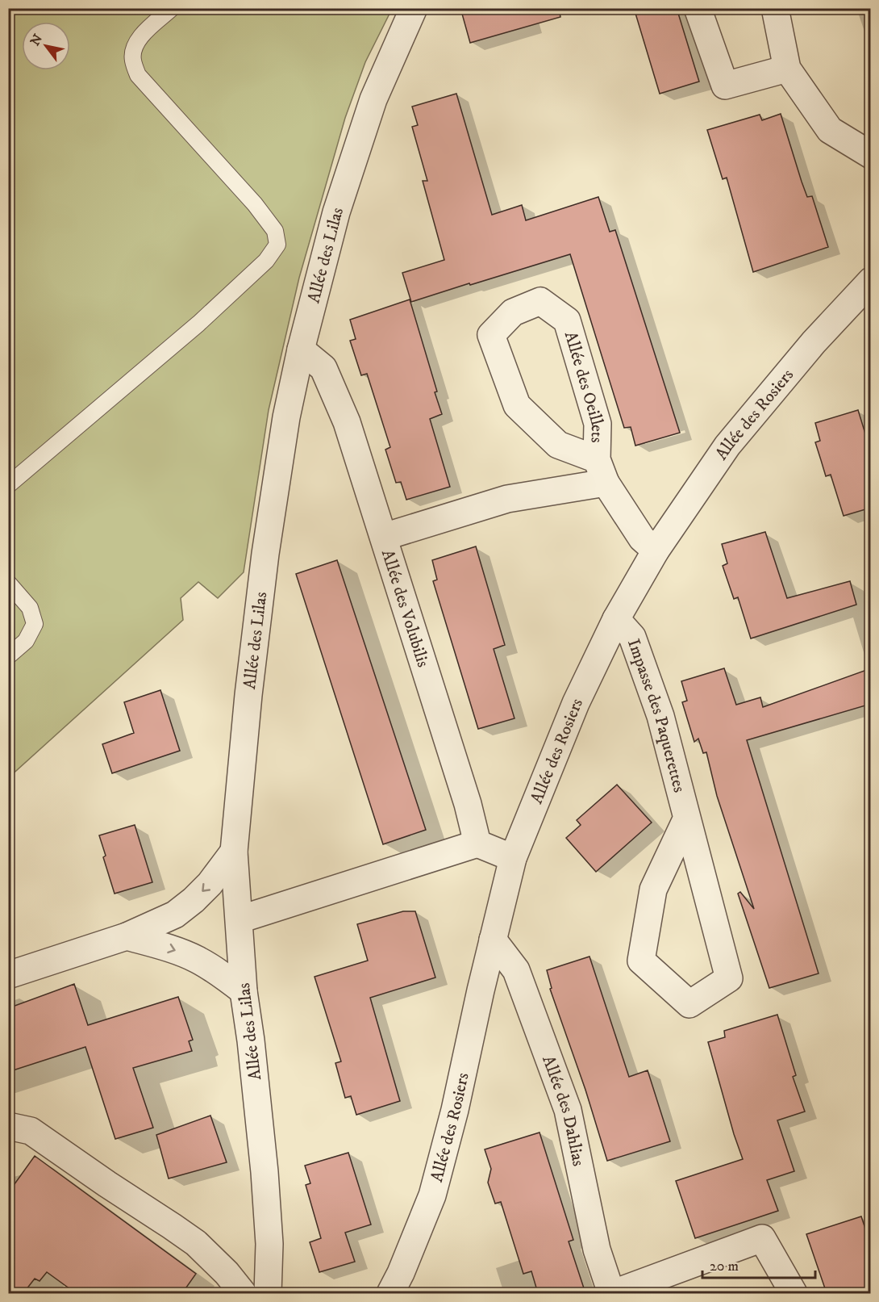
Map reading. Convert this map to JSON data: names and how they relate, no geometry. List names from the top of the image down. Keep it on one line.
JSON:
{"streets":{"street":["Allée des Lilas","Allée des Oeillets","Allée des Rosiers","Allée des Volubilis","Impasse des Paquerettes","Allée des Dahlias"]},"crossings":[["Allée des Lilas","Allée des Volubilis"],["Allée des Rosiers","Impasse des Paquerettes"],["Allée des Rosiers","Allée des Dahlias"]],"scale_bar":"20 m","north":"top left"}
